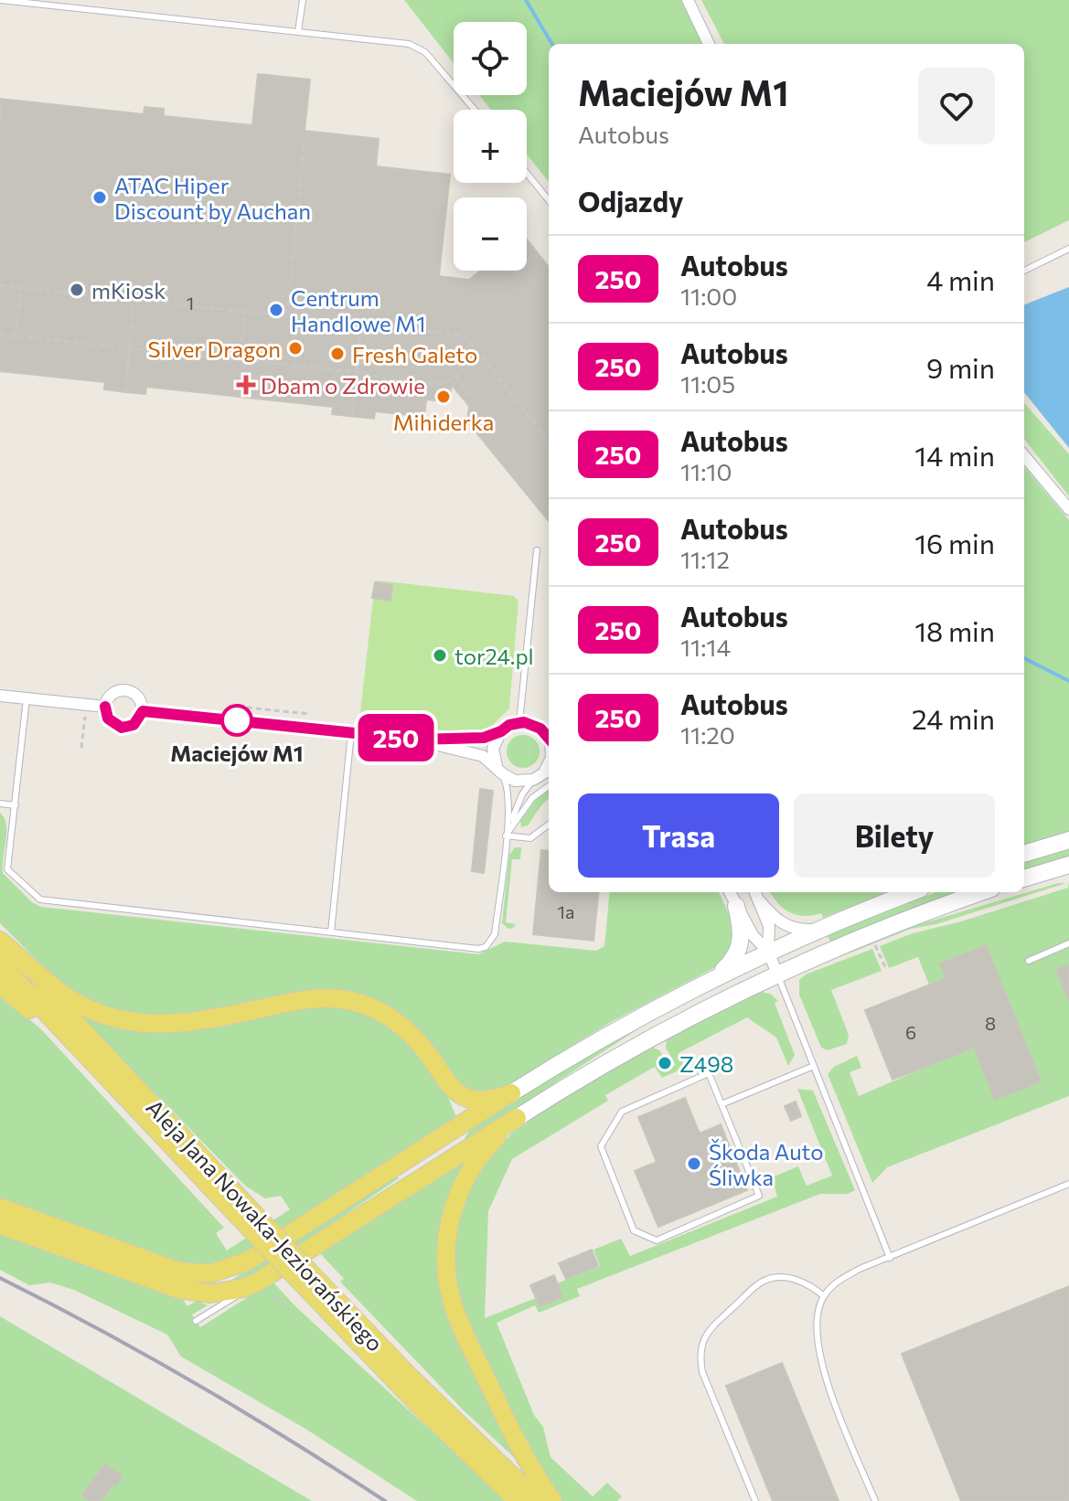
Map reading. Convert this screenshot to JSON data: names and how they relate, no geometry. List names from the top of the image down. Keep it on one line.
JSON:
{"streets":{"main road":["Aleja Jana Nowaka-Jeziorańskiego"]},"places":{"other":["ATAC Hiper Discount by Auchan","mKiosk","Centrum Handlowe M1","Silver Dragon","Fresh Galeto","Mihiderka","tor24.pl","Maciejów M1","Z498","Škoda Auto Śliwka"],"health":["Dbam o Zdrowie"]},"lines":["bus line 250"],"house_numbers":["1","1a","8","6"],"page":{"on_map":"250","map_buttons":["+","−"],"heading":[["Maciejów M1","Autobus"],"Odjazdy"],"list":[{"mark":"250","name":"Autobus","note":"11:00","value":"4 min"},{"mark":"250","name":"Autobus","note":"11:05","value":"9 min"},{"mark":"250","name":"Autobus","note":"11:10","value":"14 min"},{"mark":"250","name":"Autobus","note":"11:12","value":"16 min"},{"mark":"250","name":"Autobus","note":"11:14","value":"18 min"},{"mark":"250","name":"Autobus","note":"11:20","value":"24 min"}],"buttons":["Trasa","Bilety"]}}
